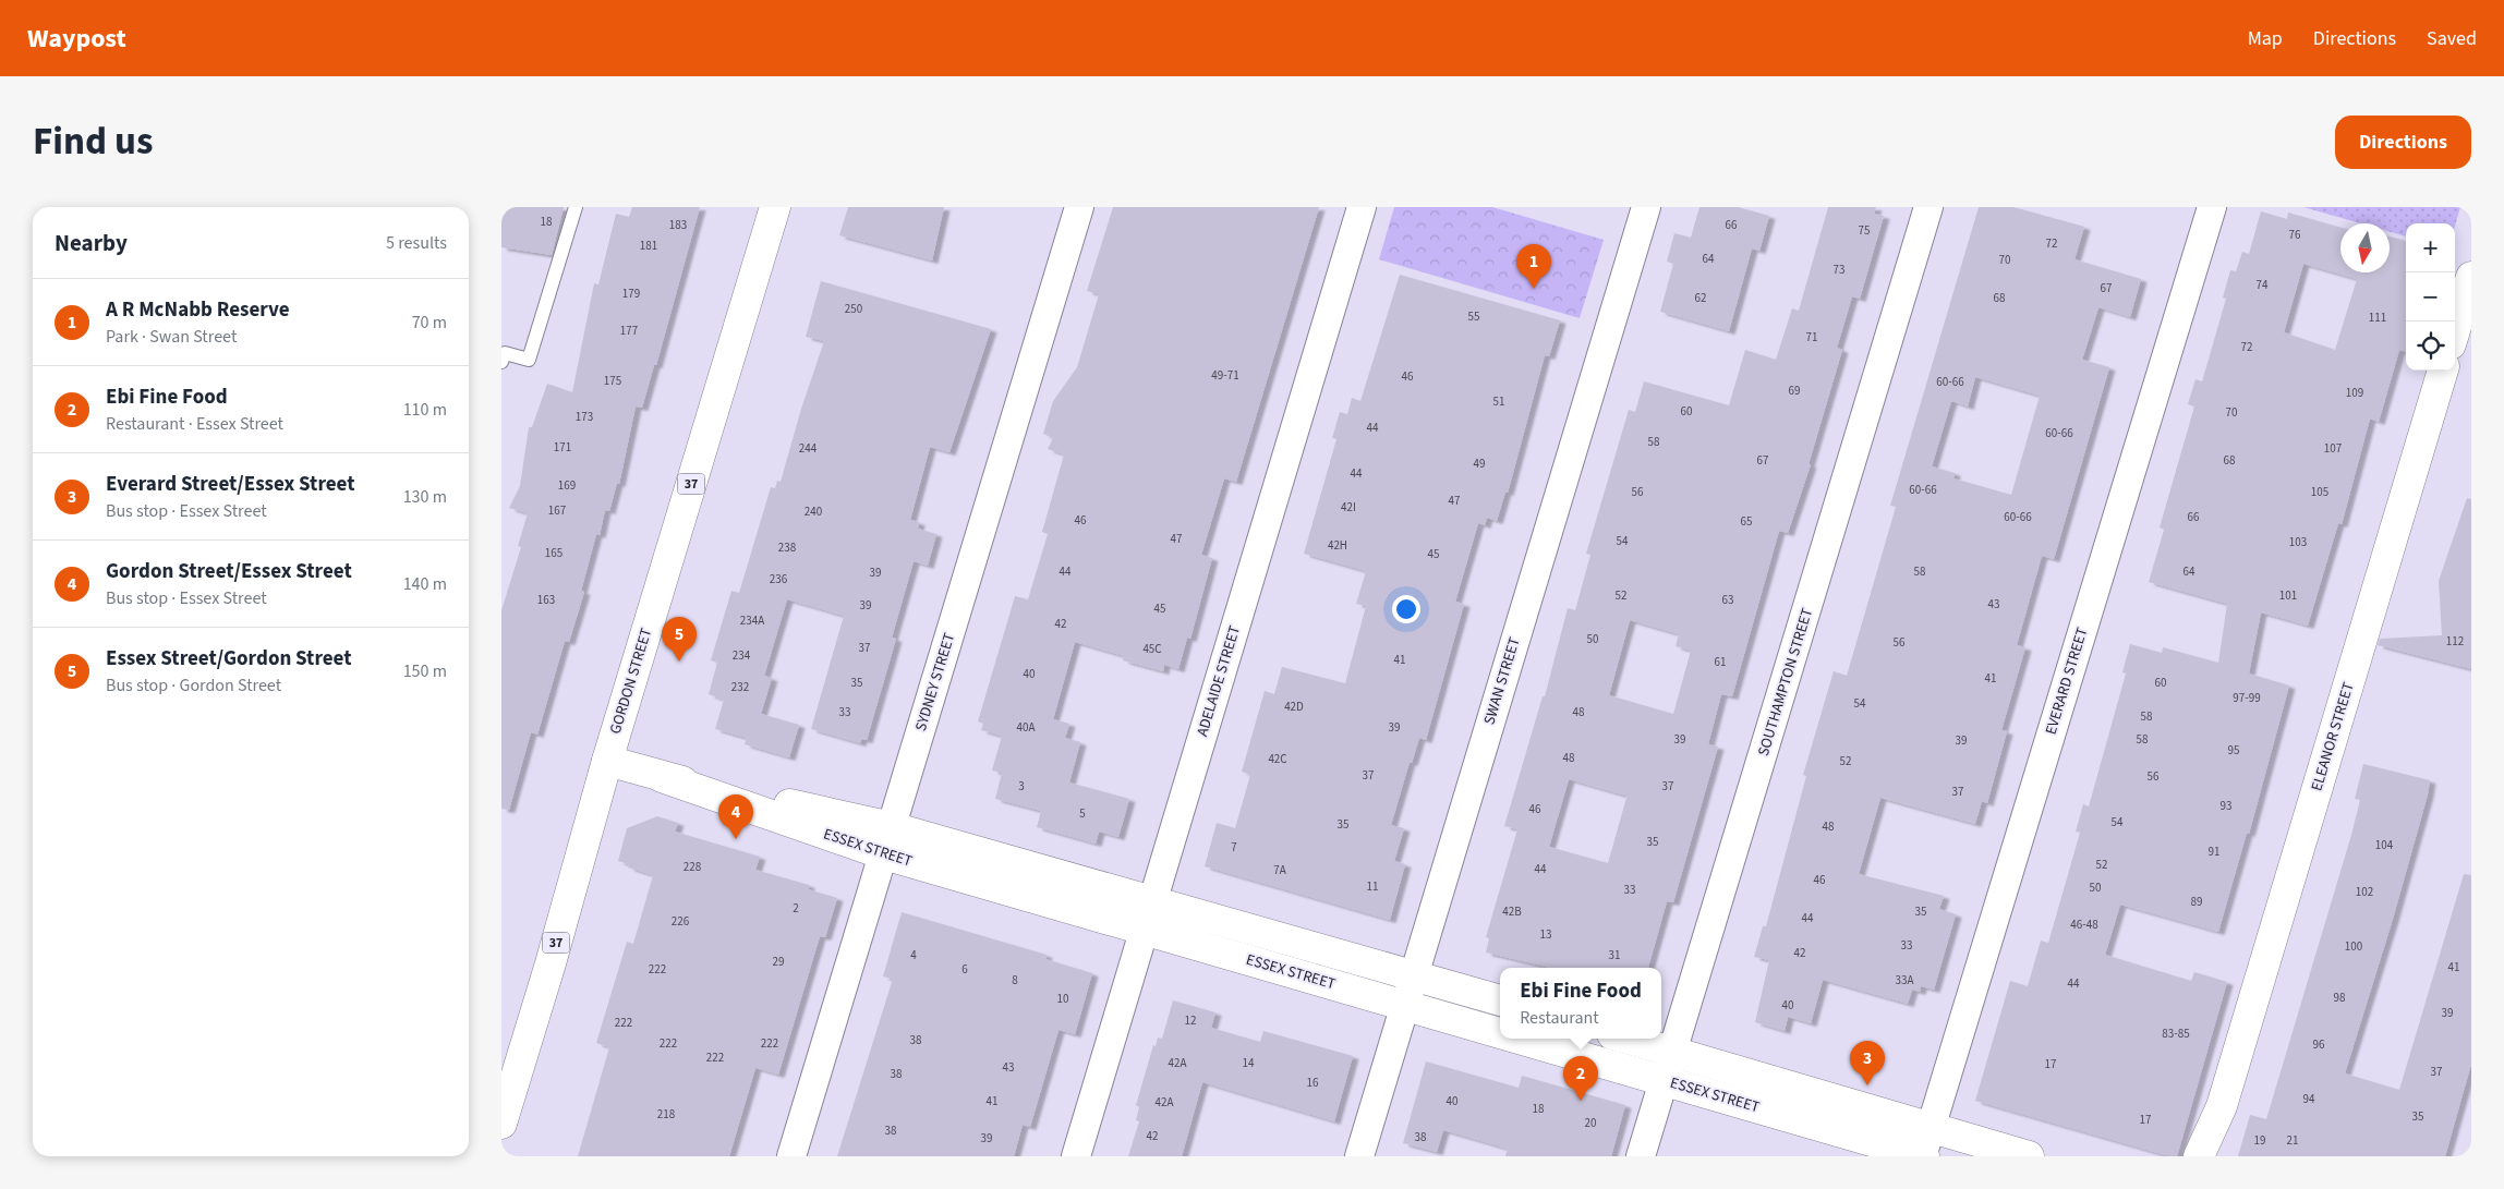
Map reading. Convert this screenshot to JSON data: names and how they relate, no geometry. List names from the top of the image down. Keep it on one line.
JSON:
{"streets":{"street":["37","GORDON STREET","ADELAIDE STREET","SWAN STREET","EVERARD STREET","SYDNEY STREET","SOUTHAMPTON STREET","ELEANOR STREET","ESSEX STREET"]},"crossings":[["GORDON STREET","ESSEX STREET"],["ADELAIDE STREET","ESSEX STREET"],["SWAN STREET","ESSEX STREET"],["EVERARD STREET","ESSEX STREET"],["SYDNEY STREET","ESSEX STREET"],["SOUTHAMPTON STREET","ESSEX STREET"]],"house_numbers":["18","183","66","75","76","72","181","64","70","73","74","67","179","62","68","250","55","111","177","71","72","49-71","46","175","60-66","69","109","51","60","70","173","44","60-66","58","171","244","107","67","68","49","44","169","60-66","56","105","47","42I","167","240","60-66","66","46","65","47","54","103","42H","238","165","45","44","58","64","39","236","52","101","163","63","43","39","45","234A","42","50","112","56","37","45C","234","41","61","40","41","35","60","232","97-99","54","42D","33","48","58","40A","39","39","58","39","95","48","42C","52","37","56","3","37","37","93","46","5","54","35","48","35","104","7","91","52","228","44","7A","46","11","50","33","102","89","2","42B","35","44","226","46-48","13","33","100","42","4","31","29","41","222","6","8","33A","44","98","10","40","39","12","222","83-85","38","222","222","96","222","42A","14","17","43","37","38","16","94","41","40","42A","18","218","35","17","20","38","42","38","39","19","21"],"north":"bottom","page":{"header":"Waypost","nav":["Map","Directions","Saved"],"title":"Find us","buttons":"Directions","heading":["Nearby","5 results"],"map_buttons":["+","−"],"pins":["1","5","4","3","2"],"list":[{"mark":"1","name":"A R McNabb Reserve","note":"Park · Swan Street","value":"70 m"},{"mark":"2","name":"Ebi Fine Food","note":"Restaurant · Essex Street","value":"110 m"},{"mark":"3","name":"Everard Street/Essex Street","note":"Bus stop · Essex Street","value":"130 m"},{"mark":"4","name":"Gordon Street/Essex Street","note":"Bus stop · Essex Street","value":"140 m"},{"mark":"5","name":"Essex Street/Gordon Street","note":"Bus stop · Gordon Street","value":"150 m"}],"popup":["Ebi Fine Food","Restaurant"]}}
